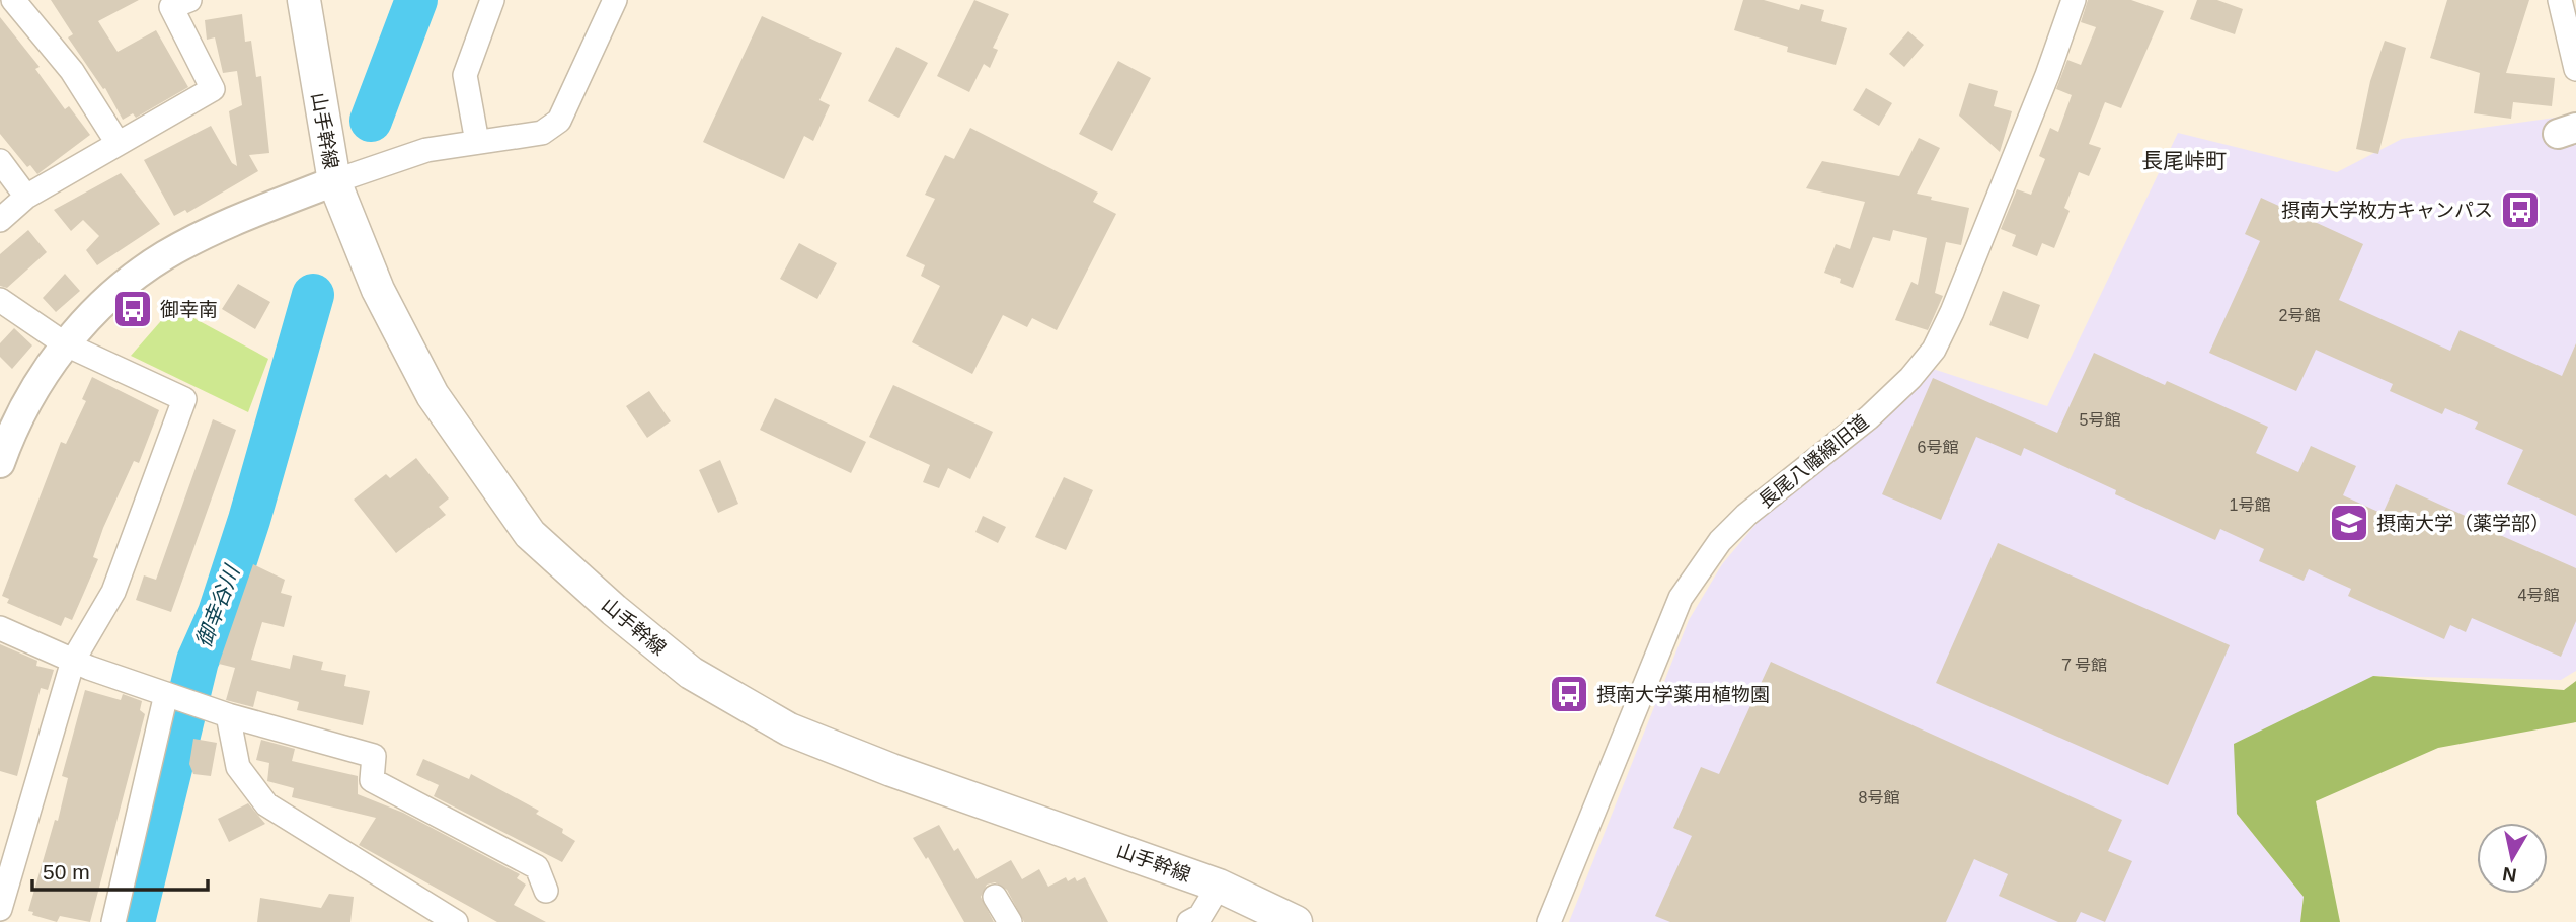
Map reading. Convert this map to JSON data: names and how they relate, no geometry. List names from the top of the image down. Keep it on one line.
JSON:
{"streets":{"main road":["山手幹線"],"street":["長尾八幡線旧道"]},"districts":["長尾峠町"],"water":["御幸谷川"],"places":{"bus stop":["摂南大学枚方キャンパス","御幸南","摂南大学薬用植物園"],"school or university":["摂南大学（薬学部）"]},"house_numbers":["2号館","5号館","6号館","1号館","4号館","７号館","8号館"],"scale_bar":"50 m","north":"bottom"}
